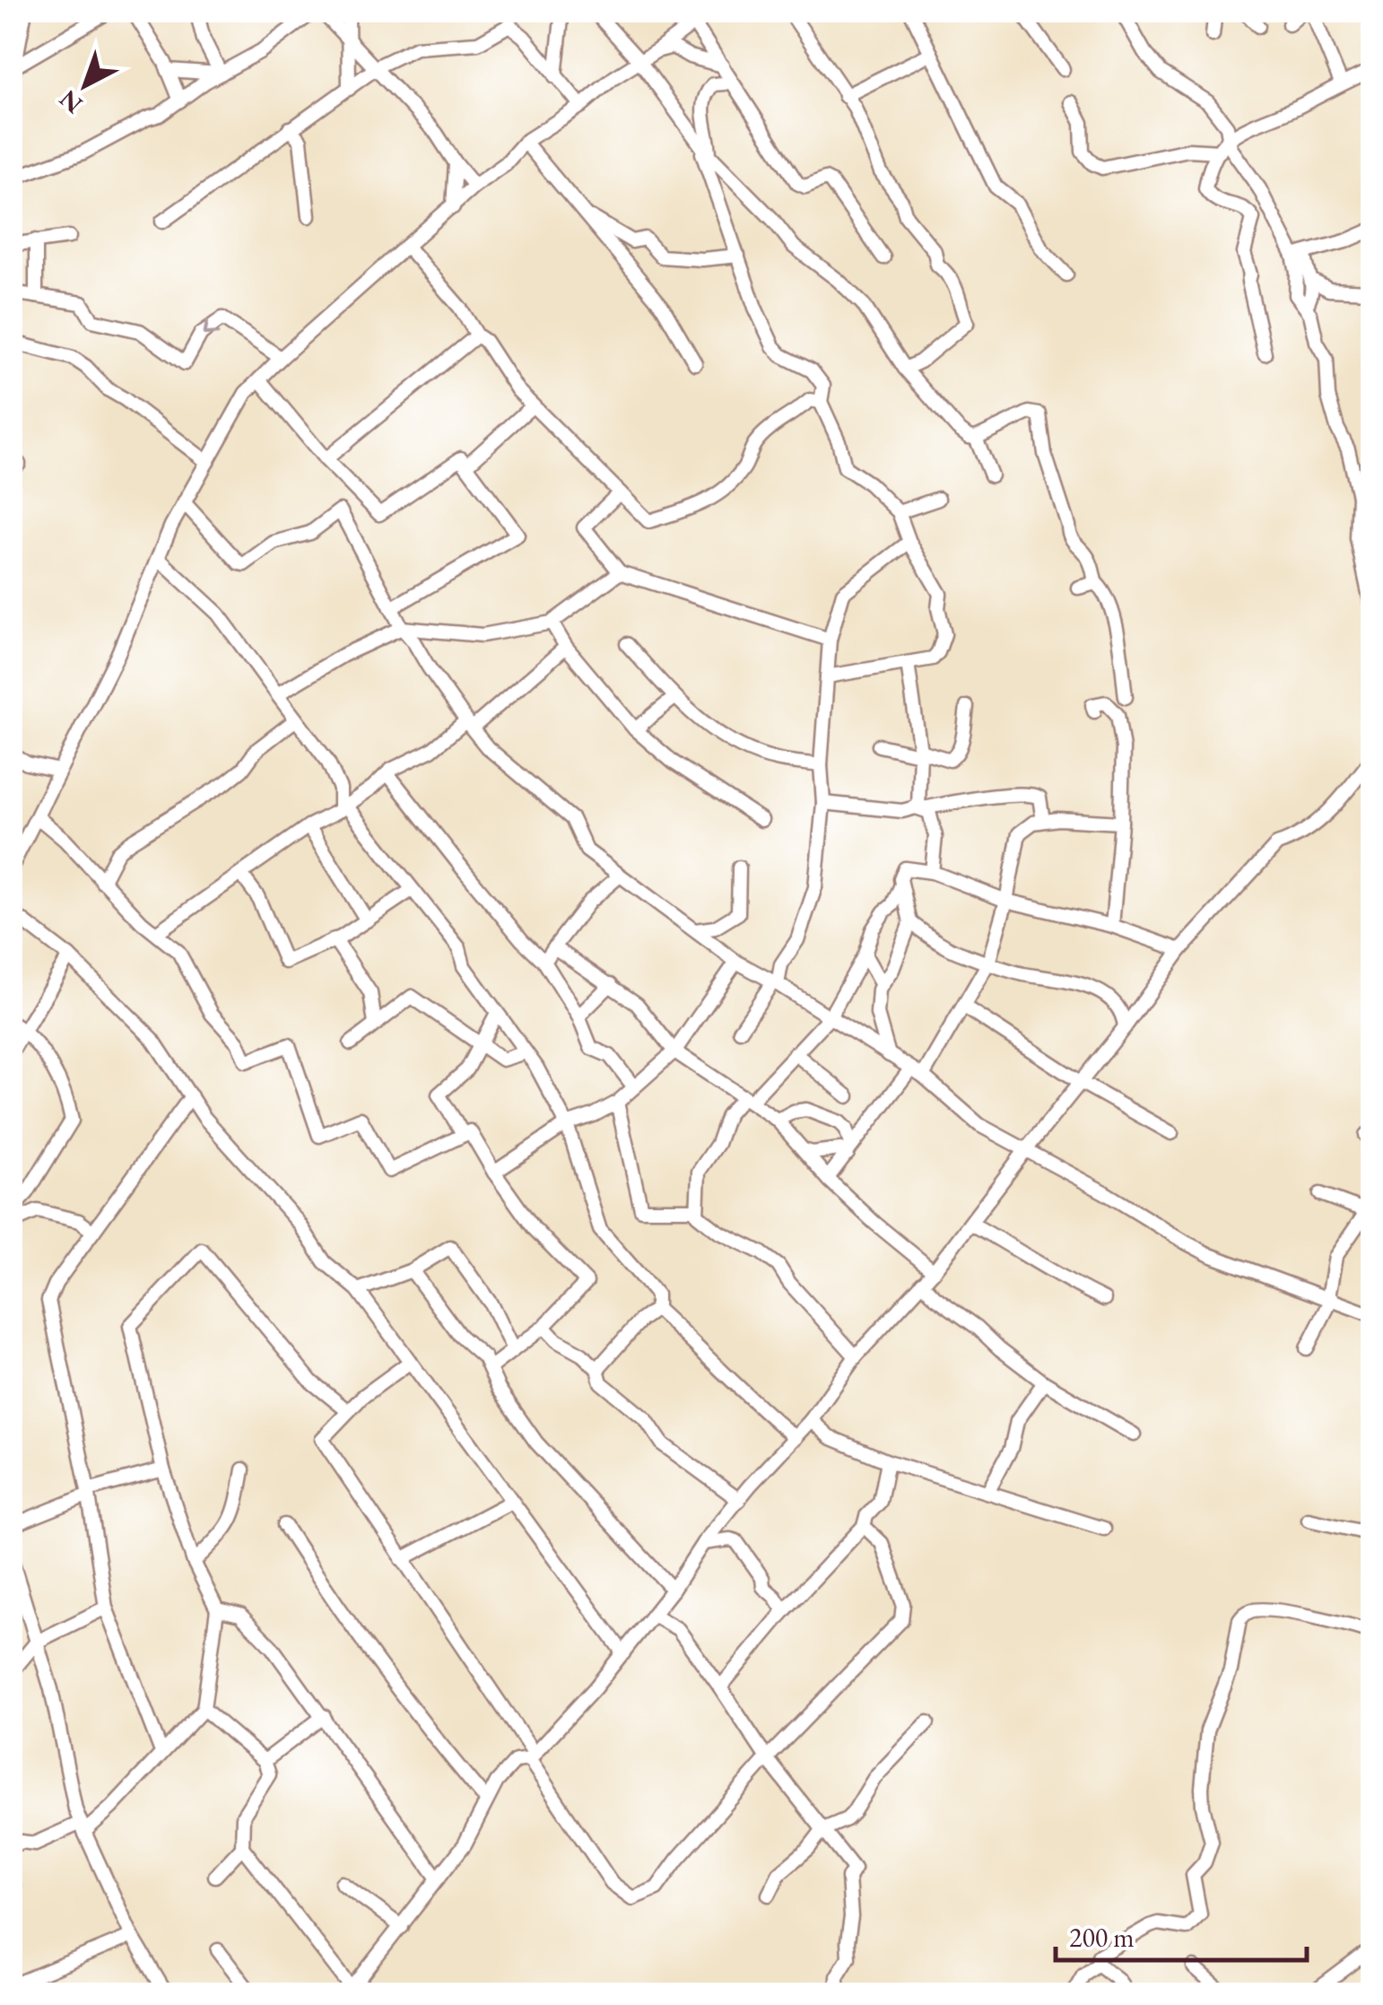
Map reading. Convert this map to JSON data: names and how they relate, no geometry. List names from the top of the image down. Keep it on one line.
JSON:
{"scale_bar":"200 m","north":"bottom left"}
